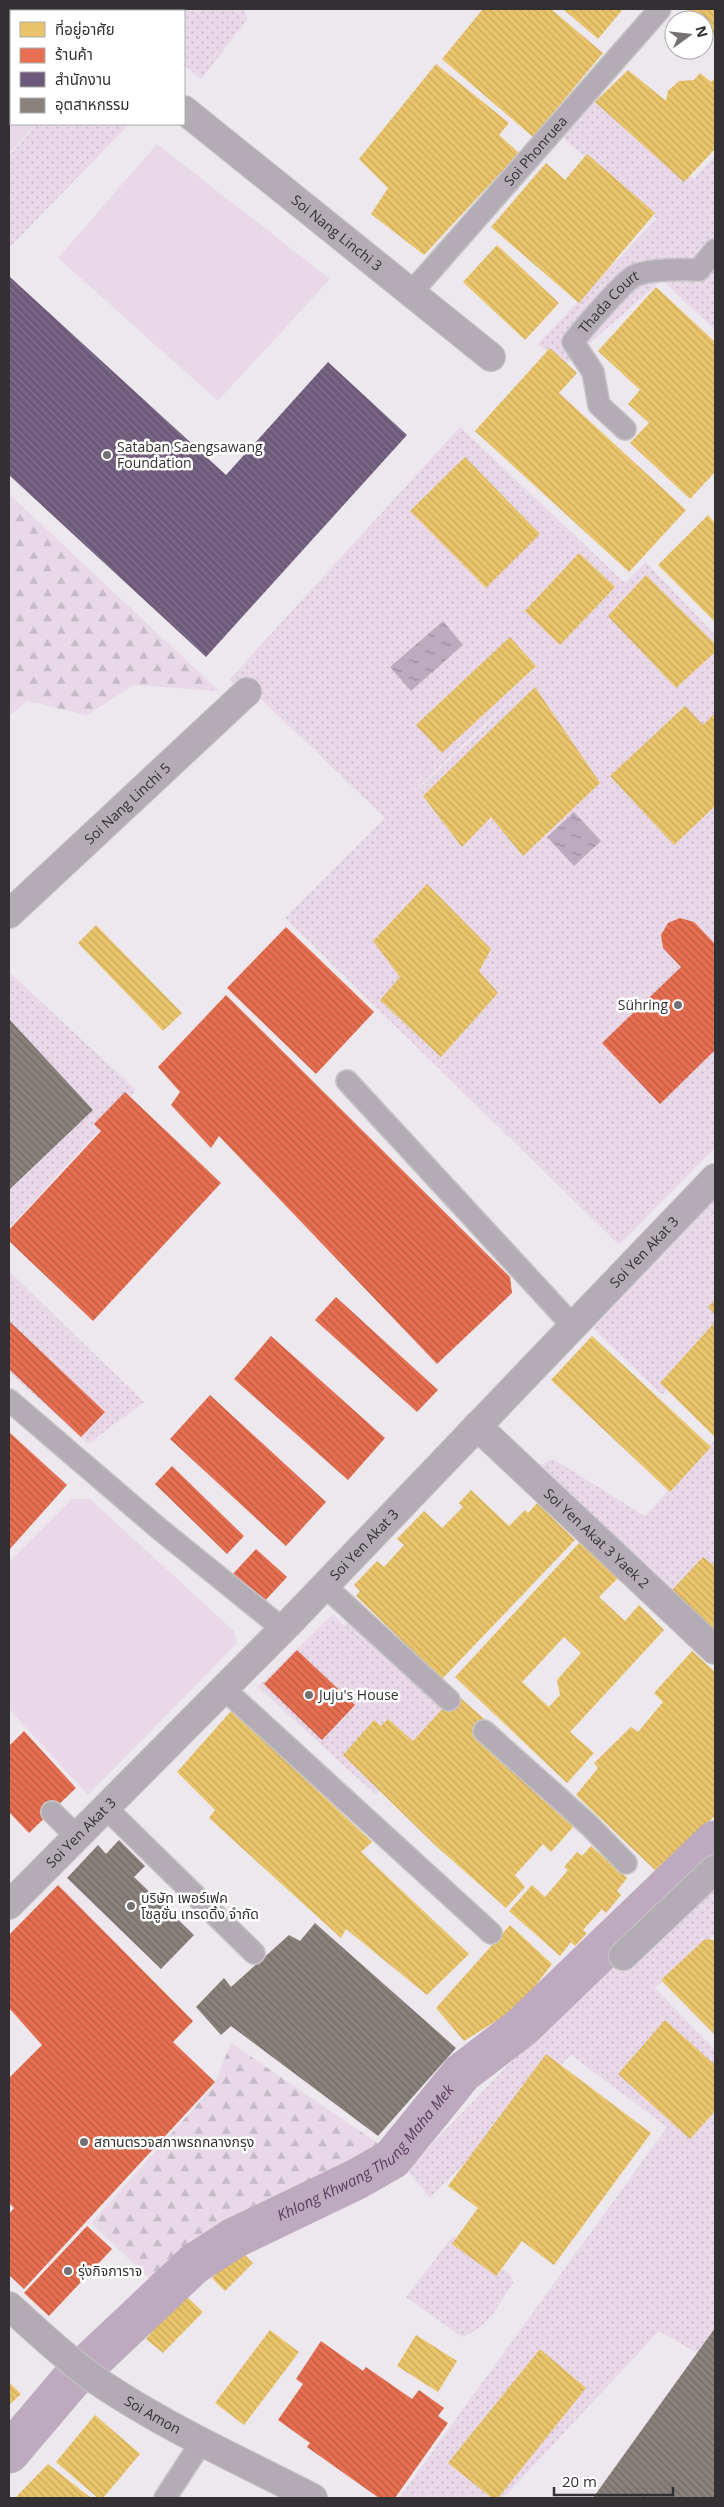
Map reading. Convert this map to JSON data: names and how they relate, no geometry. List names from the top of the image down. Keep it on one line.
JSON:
{"streets":{"street":["Soi Nang Linchi 3","Soi Nang Linchi 5","Soi Yen Akat 3","Soi Yen Akat 3 Yaek 2","Soi Amon"],"lane":["Soi Phonruea","Thada Court"]},"crossings":[["Soi Phonruea","Soi Nang Linchi 3"],["Soi Yen Akat 3","Soi Yen Akat 3 Yaek 2"]],"water":["Khlong Khwang Thung Maha Mek"],"places":["Sataban Saengsawang Foundation","Sühring","Juju's House","บริษัท เพอร์เฟค โซลูชั่น เทรดดิ้ง จำกัด","สถานตรวจสภาพรถกลางกรุง","รุ่งกิจการาจ"],"legend":["ที่อยู่อาศัย","ร้านค้า","สำนักงาน","อุตสาหกรรม"],"scale_bar":"20 m","north":"right"}
